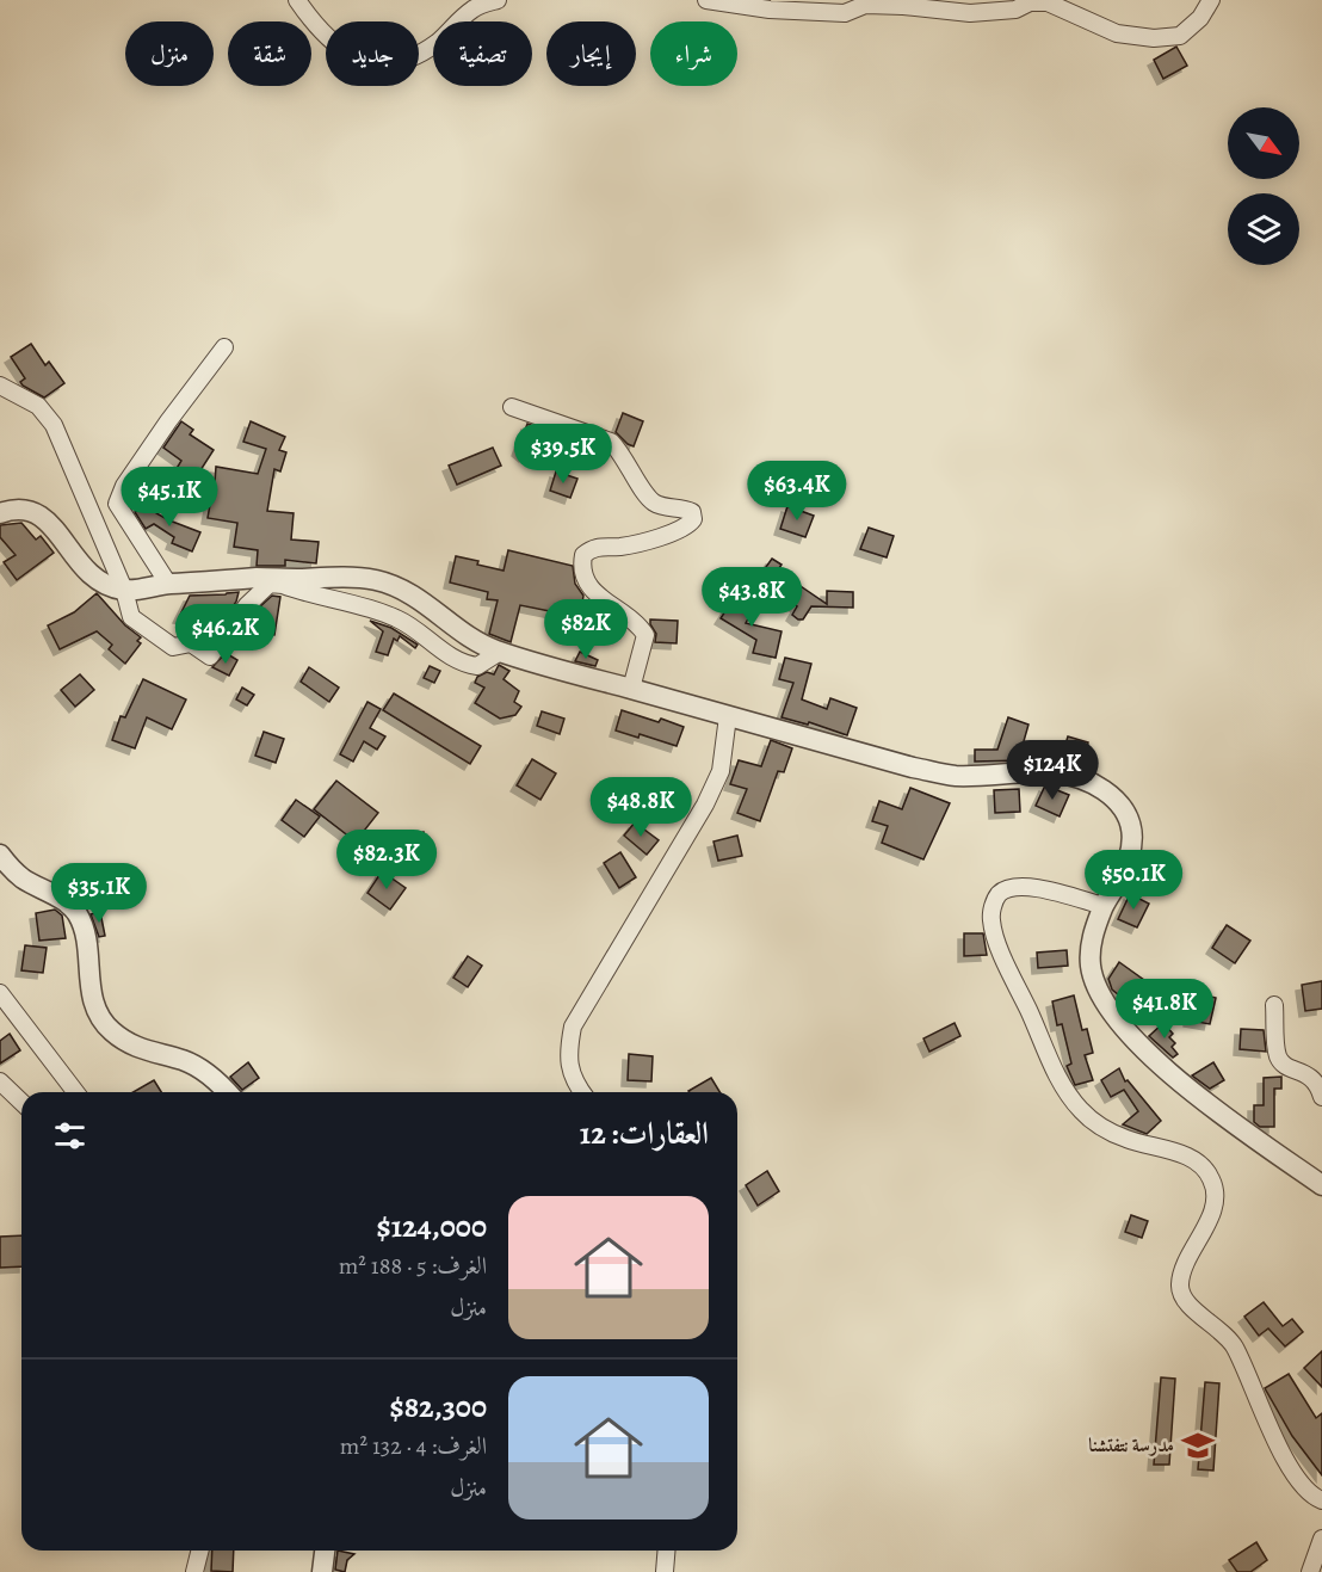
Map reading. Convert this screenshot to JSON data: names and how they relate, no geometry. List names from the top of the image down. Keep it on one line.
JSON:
{"places":{"school or university":["مدرسة نتفتشنا"]},"north":"bottom right","page":{"chip":["شراء","إيجار","تصفية","جديد","شقة","منزل"],"price":["$39.5K","$63.4K","$45.1K","$43.8K","$82K","$46.2K","$124K","$48.8K","$82.3K","$50.1K","$35.1K","$41.8K"],"heading":"العقارات: 12","list":[{"name":"$124,000","note":"الغرف: 5 · 188 m² · منزل"},{"name":"$82,300","note":"الغرف: 4 · 132 m² · منزل"}]}}
